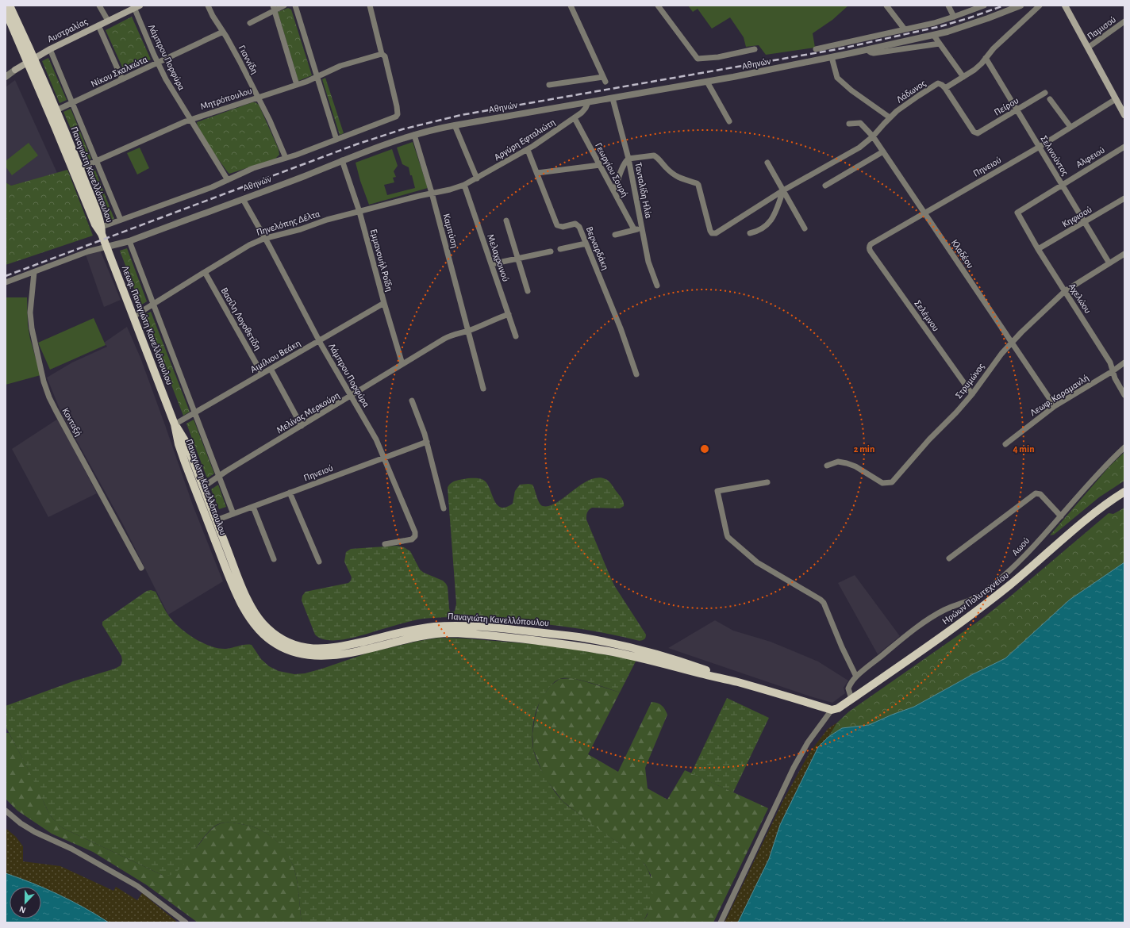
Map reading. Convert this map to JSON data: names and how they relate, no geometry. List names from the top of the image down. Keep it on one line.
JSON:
{"streets":{"main road":["Αυστραλίας","Παναγιώτη Κανελλόπουλου","Λεωφ. Παναγιώτη Κανελλόπουλου","Ηρώων Πολυτεχνείου"],"street":["Παμισού","Λάμπρου Πορφύρα","Γιαννίδη","Αθηνών","Νίκου Σκαλκώτα","Λάδωνος","Μητρόπουλου","Πείρου","Αργύρη Εφταλιώτη","Σελινούντος","Αλφειού","Πηνειού","Γεωργίου Σουρή","Τανταλίδη Ηλία","Κηφισού","Πηνελόπης Δέλτα","Καμπύση","Βερναρδάκη","Κλαδέου","Μελαχροινού","Εμμανουήλ Ροΐδη","Αχελώου","Σελέμνου","Βασίλη Λογοθετίδη","Αιμίλιου Βεάκη","Στρυμώνος","Λεωφ. Καραμανλή","Μελίνας Μερκούρη","Κονταξή","Αωού"]},"crossings":[["Αυστραλίας","Λάμπρου Πορφύρα"],["Αυστραλίας","Παναγιώτη Κανελλόπουλου"],["Λάμπρου Πορφύρα","Αθηνών"],["Λάμπρου Πορφύρα","Νίκου Σκαλκώτα"],["Λάμπρου Πορφύρα","Μητρόπουλου"],["Λάμπρου Πορφύρα","Πηνειού"],["Λάμπρου Πορφύρα","Πηνελόπης Δέλτα"],["Λάμπρου Πορφύρα","Αιμίλιου Βεάκη"],["Λάμπρου Πορφύρα","Μελίνας Μερκούρη"],["Γιαννίδη","Νίκου Σκαλκώτα"],["Γιαννίδη","Μητρόπουλου"],["Αθηνών","Αργύρη Εφταλιώτη"],["Αθηνών","Τανταλίδη Ηλία"],["Αθηνών","Καμπύση"],["Αθηνών","Εμμανουήλ Ροΐδη"],["Αθηνών","Λεωφ. Παναγιώτη Κανελλόπουλου"],["Αθηνών","Κονταξή"],["Νίκου Σκαλκώτα","Παναγιώτη Κανελλόπουλου"],["Λάδωνος","Πείρου"],["Λάδωνος","Τανταλίδη Ηλία"],["Λάδωνος","Κλαδέου"],["Μητρόπουλου","Παναγιώτη Κανελλόπουλου"],["Πείρου","Σελινούντος"],["Αργύρη Εφταλιώτη","Γεωργίου Σουρή"],["Αργύρη Εφταλιώτη","Πηνελόπης Δέλτα"],["Αργύρη Εφταλιώτη","Βερναρδάκη"],["Αργύρη Εφταλιώτη","Μελαχροινού"],["Σελινούντος","Αλφειού"],["Σελινούντος","Πηνειού"],["Σελινούντος","Κηφισού"],["Σελινούντος","Στρυμώνος"],["Αλφειού","Αχελώου"],["Πηνειού","Παναγιώτη Κανελλόπουλου"],["Πηνειού","Κλαδέου"],["Πηνειού","Σελέμνου"],["Παναγιώτη Κανελλόπουλου","Λεωφ. Παναγιώτη Κανελλόπουλου"],["Παναγιώτη Κανελλόπουλου","Αιμίλιου Βεάκη"],["Παναγιώτη Κανελλόπουλου","Μελίνας Μερκούρη"],["Παναγιώτη Κανελλόπουλου","Ηρώων Πολυτεχνείου"],["Κηφισού","Αχελώου"],["Πηνελόπης Δέλτα","Καμπύση"],["Πηνελόπης Δέλτα","Μελαχροινού"],["Πηνελόπης Δέλτα","Εμμανουήλ Ροΐδη"],["Πηνελόπης Δέλτα","Βασίλη Λογοθετίδη"],["Πηνελόπης Δέλτα","Λεωφ. Παναγιώτη Κανελλόπουλου"],["Καμπύση","Μελίνας Μερκούρη"],["Κλαδέου","Στρυμώνος"],["Κλαδέου","Λεωφ. Καραμανλή"],["Μελαχροινού","Μελίνας Μερκούρη"],["Εμμανουήλ Ροΐδη","Αιμίλιου Βεάκη"],["Εμμανουήλ Ροΐδη","Μελίνας Μερκούρη"],["Αχελώου","Στρυμώνος"],["Αχελώου","Λεωφ. Καραμανλή"],["Σελέμνου","Στρυμώνος"],["Βασίλη Λογοθετίδη","Αιμίλιου Βεάκη"],["Λεωφ. Παναγιώτη Κανελλόπουλου","Αιμίλιου Βεάκη"],["Αωού","Ηρώων Πολυτεχνείου"]],"north":"bottom","rings":["2 min","4 min"]}
